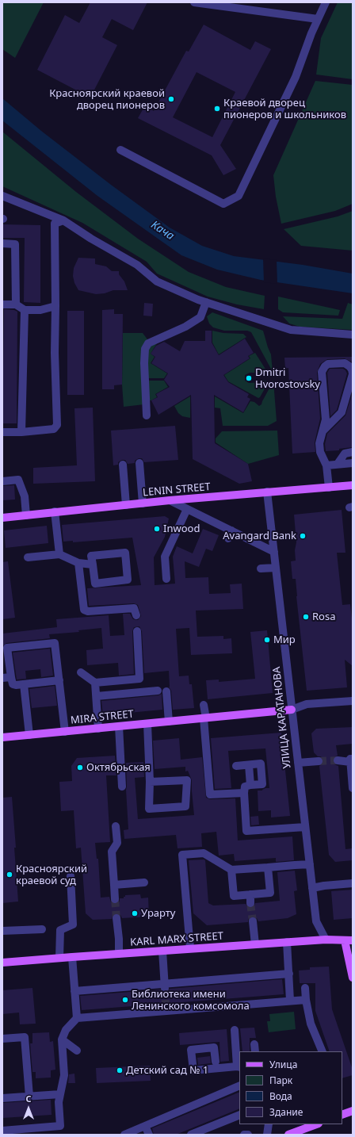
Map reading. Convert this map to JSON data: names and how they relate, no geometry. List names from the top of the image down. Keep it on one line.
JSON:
{"streets":{"main road":["LENIN STREET","MIRA STREET","KARL MARX STREET"],"street":["УЛИЦА КАРАТАНОВА"]},"crossings":[["LENIN STREET","УЛИЦА КАРАТАНОВА"],["MIRA STREET","УЛИЦА КАРАТАНОВА"],["УЛИЦА КАРАТАНОВА","KARL MARX STREET"]],"water":["Кача"],"places":["Красноярский краевой дворец пионеров","Краевой дворец пионеров и школьников","Dmitri Hvorostovsky","Inwood","Avangard Bank","Rosa","Мир","Октябрьская","Красноярский краевой суд","Урарту","Библиотека имени Ленинского комсомола","Детский сад № 1"],"legend":["Улица","Парк","Вода","Здание"],"north":"top"}
